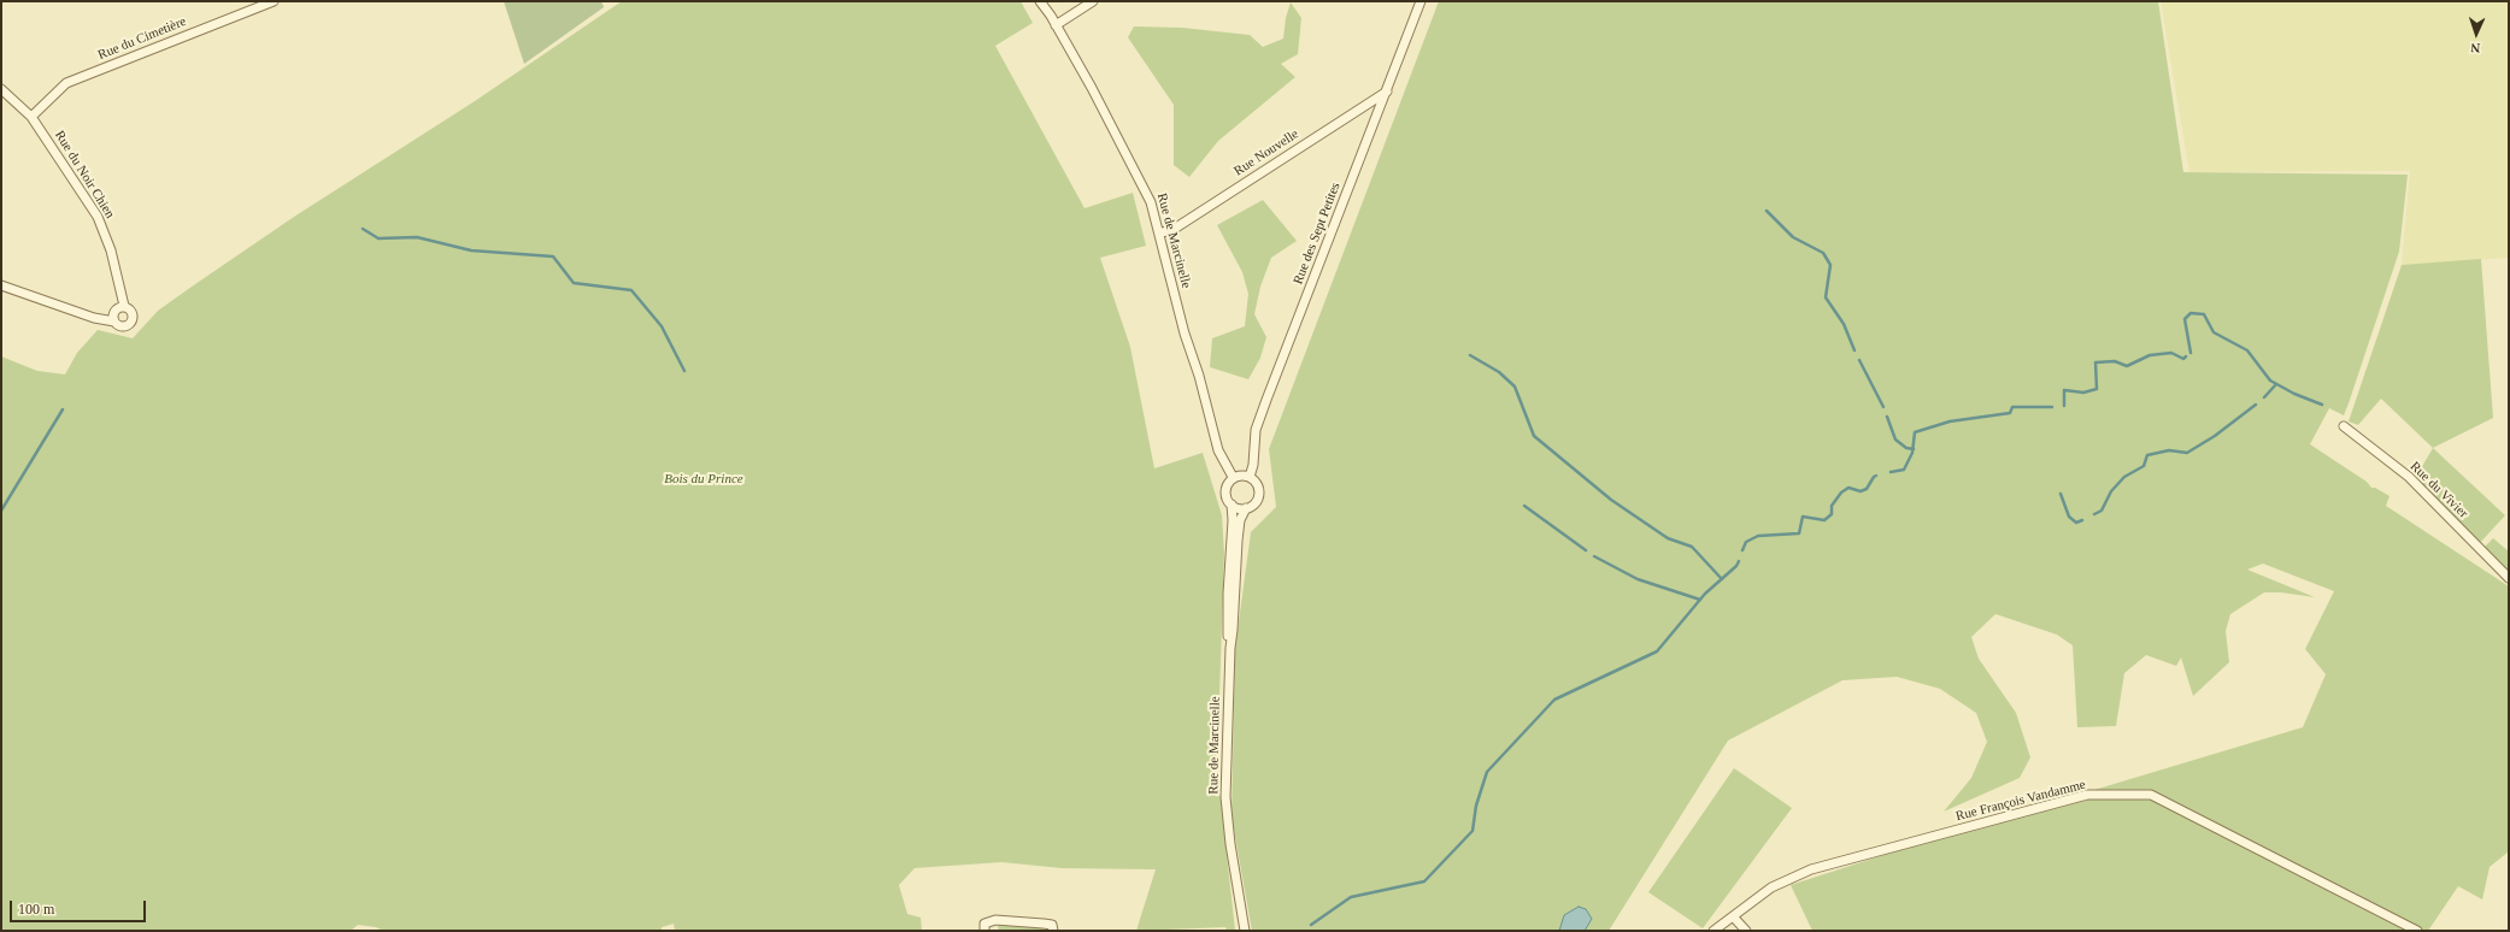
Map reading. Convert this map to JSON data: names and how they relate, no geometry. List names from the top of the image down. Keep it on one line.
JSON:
{"streets":{"street":["Rue du Cimetière","Rue Nouvelle","Rue du Noir Chien","Rue des Sept Petites","Rue de Marcinelle","Rue du Vivier","Rue François Vandamme"]},"crossings":[["Rue du Cimetière","Rue du Noir Chien"],["Rue Nouvelle","Rue des Sept Petites"],["Rue Nouvelle","Rue de Marcinelle"],["Rue des Sept Petites","Rue de Marcinelle"]],"parks":["Bois du Prince"],"scale_bar":"100 m","north":"bottom"}
